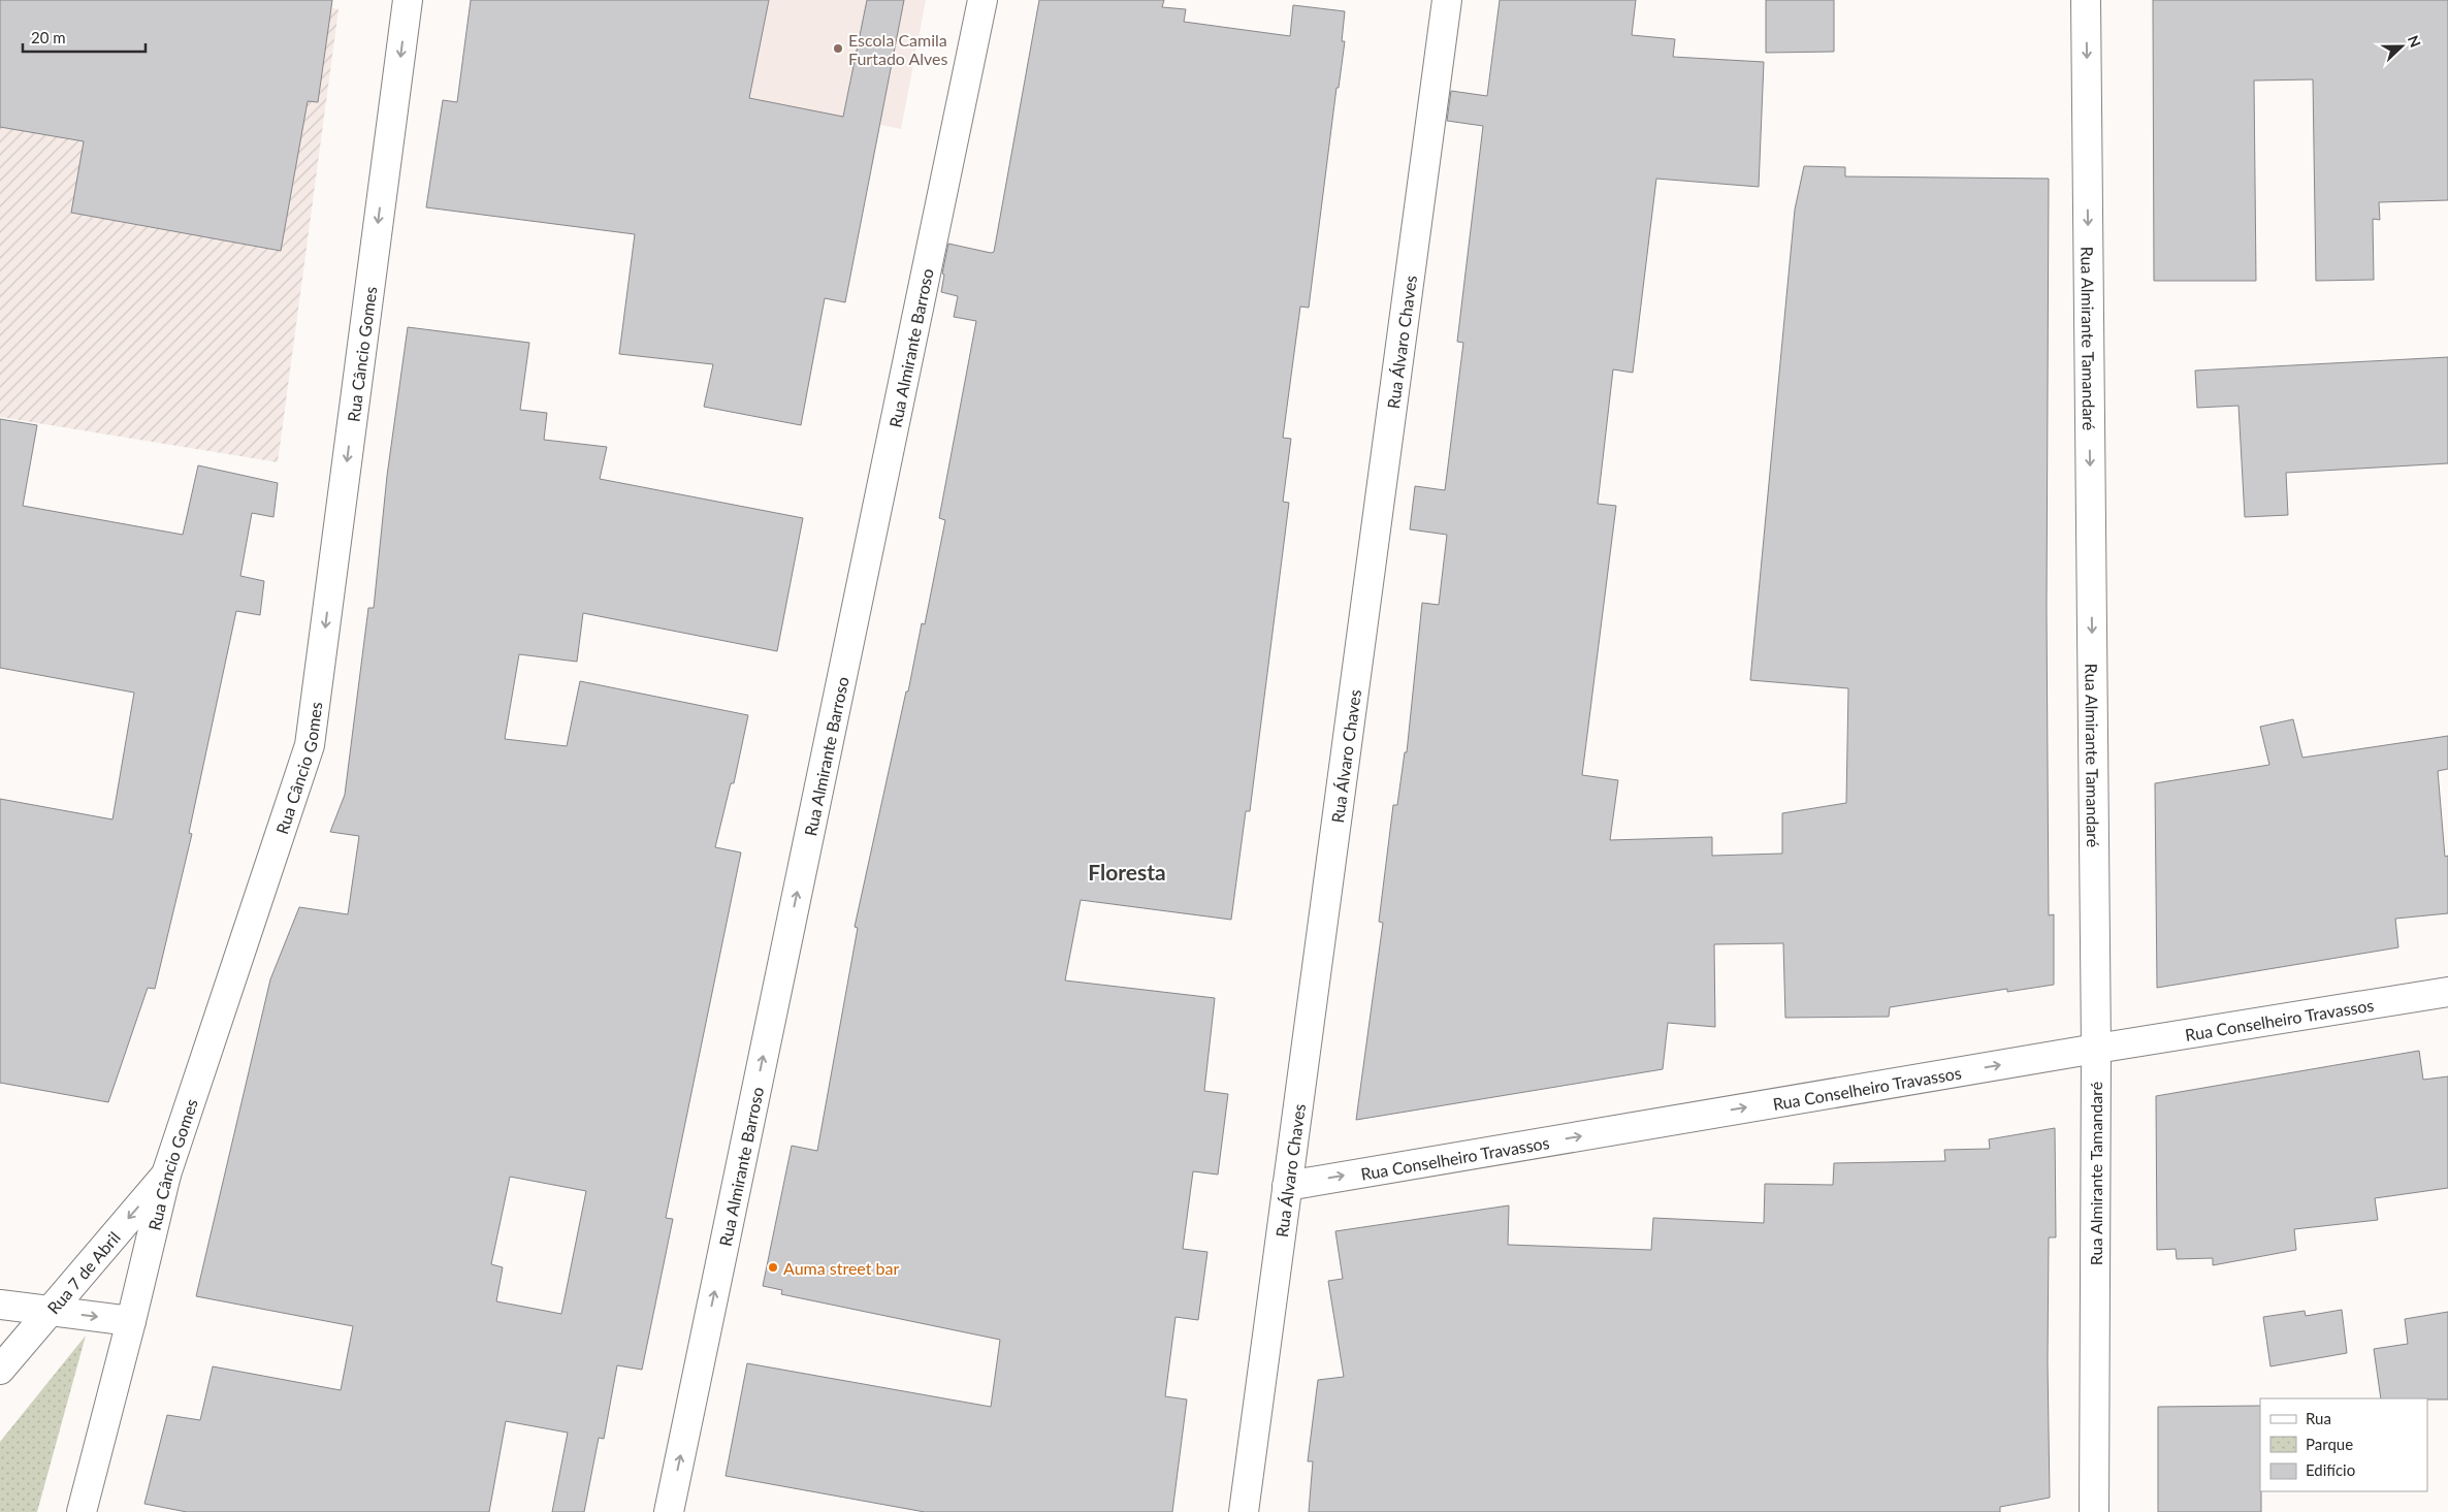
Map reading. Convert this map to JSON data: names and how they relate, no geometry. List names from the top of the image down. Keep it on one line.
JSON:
{"streets":{"street":["Rua Almirante Tamandaré","Rua Álvaro Chaves","Rua Almirante Barroso","Rua Câncio Gomes","Rua Conselheiro Travassos","Rua 7 de Abril"]},"crossings":[["Rua Almirante Tamandaré","Rua Conselheiro Travassos"],["Rua Álvaro Chaves","Rua Conselheiro Travassos"],["Rua Câncio Gomes","Rua 7 de Abril"]],"one_way":["Rua Almirante Tamandaré","Rua Almirante Barroso","Rua Câncio Gomes","Rua Conselheiro Travassos","Rua 7 de Abril"],"districts":["Floresta"],"places":["Escola Camila Furtado Alves","Auma street bar"],"legend":["Rua","Parque","Edifício"],"scale_bar":"20 m","north":"right"}
